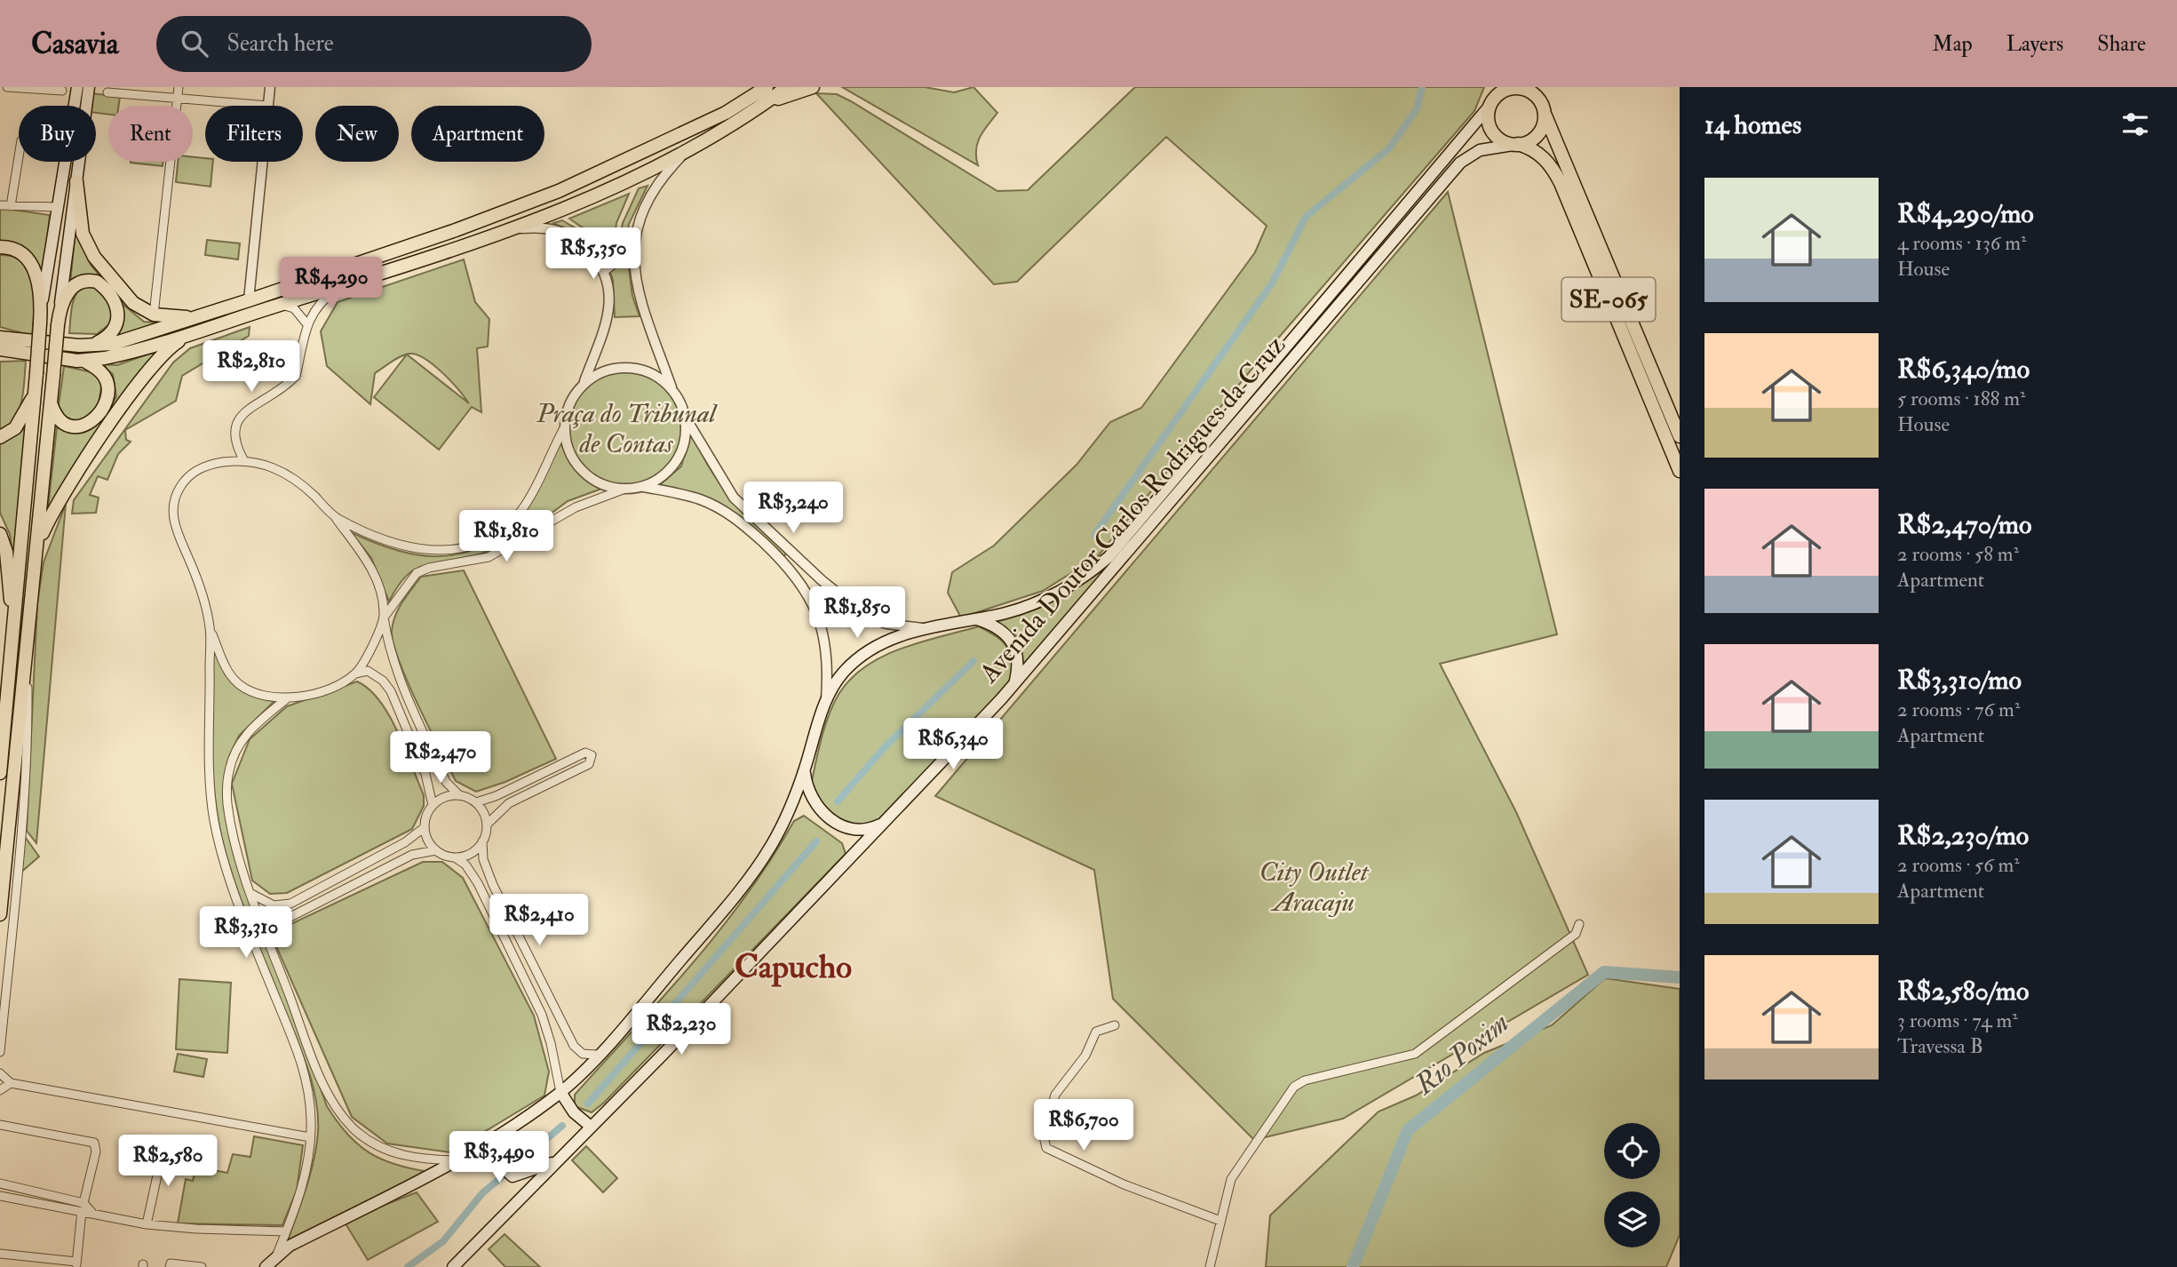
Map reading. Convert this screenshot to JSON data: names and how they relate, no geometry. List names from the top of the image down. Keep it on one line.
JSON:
{"streets":{"main road":["SE-065","Avenida Doutor Carlos Rodrigues da Cruz"]},"crossings":[["SE-065","Avenida Doutor Carlos Rodrigues da Cruz"]],"districts":["Capucho"],"water":["Rio Poxim"],"parks":["Praça do Tribunal de Contas","City Outlet Aracaju"],"page":{"header":"Casavia","search":"Search here","nav":["Map","Layers","Share"],"heading":"14 homes","chip":["Buy","Rent","Filters","New","Apartment"],"list":[{"name":"R$4,290/mo","note":"4 rooms · 136 m² · House"},{"name":"R$6,340/mo","note":"5 rooms · 188 m² · House"},{"name":"R$2,470/mo","note":"2 rooms · 58 m² · Apartment"},{"name":"R$3,310/mo","note":"2 rooms · 76 m² · Apartment"},{"name":"R$2,230/mo","note":"2 rooms · 56 m² · Apartment"},{"name":"R$2,580/mo","note":"3 rooms · 74 m² · Travessa B"}],"price":["R$5,350","R$4,290","R$2,810","R$3,240","R$1,810","R$1,850","R$6,340","R$2,470","R$2,410","R$3,310","R$2,230","R$6,700","R$3,490","R$2,580"]}}
